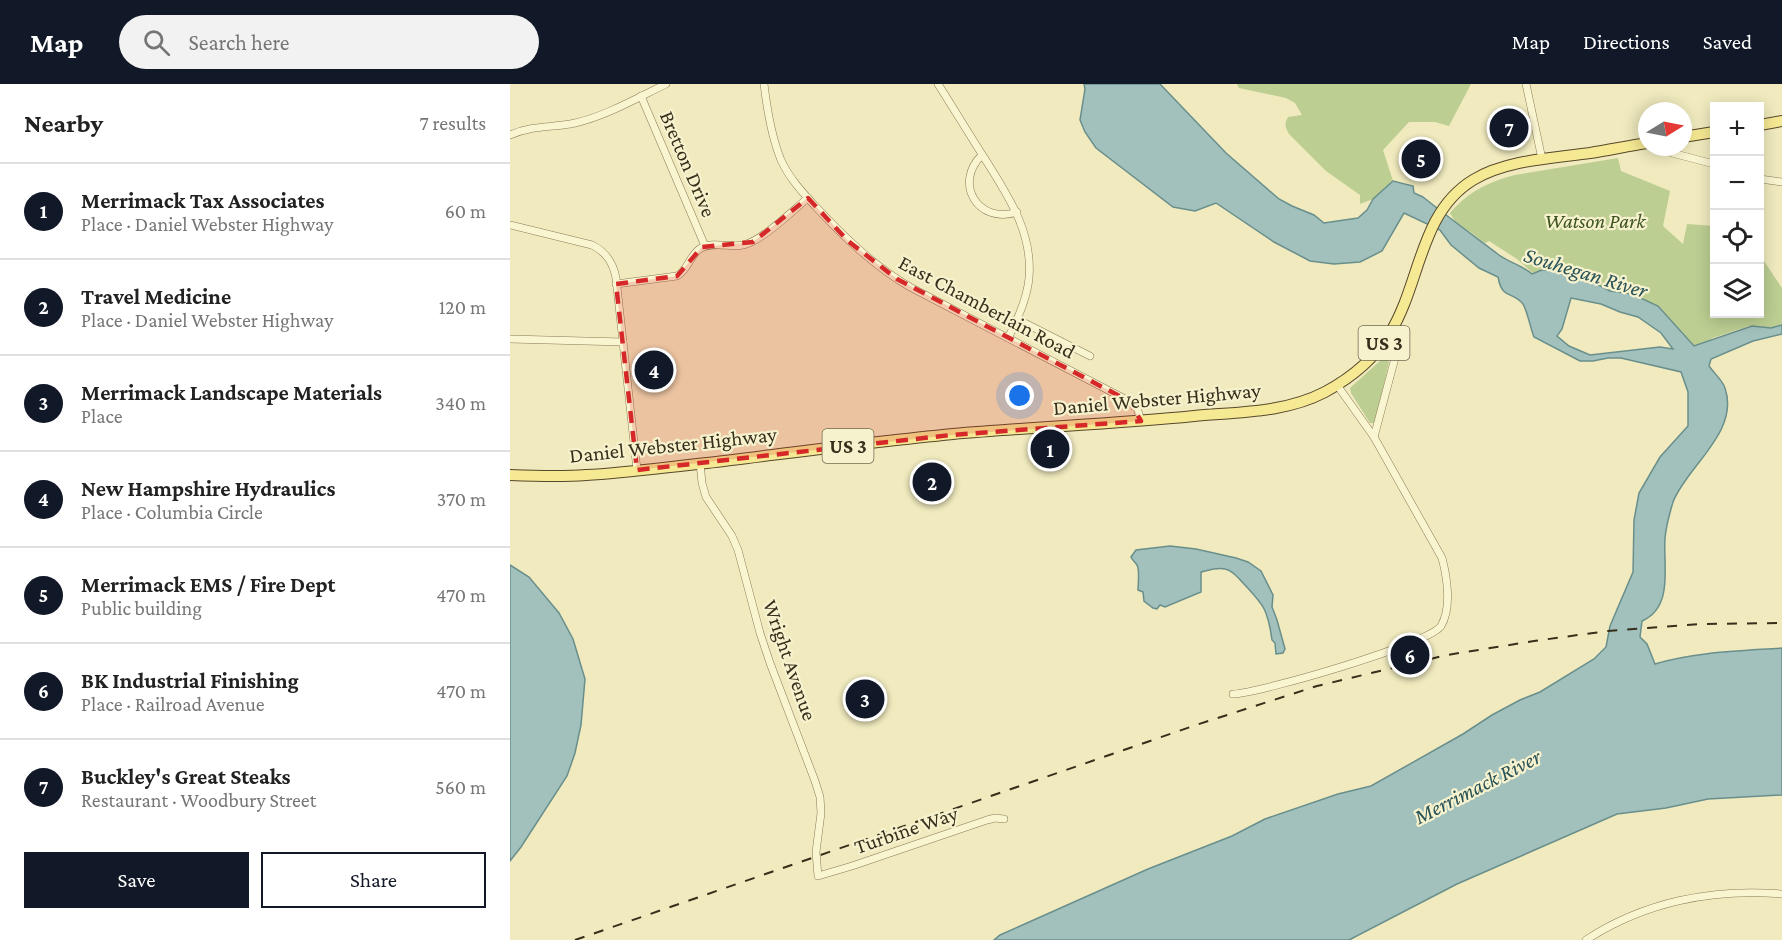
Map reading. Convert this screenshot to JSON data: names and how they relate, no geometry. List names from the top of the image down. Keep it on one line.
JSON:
{"streets":{"main road":["US 3","Daniel Webster Highway"],"street":["Bretton Drive","East Chamberlain Road","Wright Avenue","Turbine Way"]},"crossings":[["East Chamberlain Road","Daniel Webster Highway"],["Daniel Webster Highway","Wright Avenue"],["Wright Avenue","Turbine Way"]],"water":["Souhegan River","Merrimack River"],"parks":["Watson Park"],"north":"right","page":{"header":"Map","search":"Search here","nav":["Map","Directions","Saved"],"heading":["Nearby","7 results"],"map_buttons":["+","−"],"pins":["7","5","4","1","2","6","3"],"list":[{"mark":"1","name":"Merrimack Tax Associates","note":"Place · Daniel Webster Highway","value":"60 m"},{"mark":"2","name":"Travel Medicine","note":"Place · Daniel Webster Highway","value":"120 m"},{"mark":"3","name":"Merrimack Landscape Materials","note":"Place","value":"340 m"},{"mark":"4","name":"New Hampshire Hydraulics","note":"Place · Columbia Circle","value":"370 m"},{"mark":"5","name":"Merrimack EMS / Fire Dept","note":"Public building","value":"470 m"},{"mark":"6","name":"BK Industrial Finishing","note":"Place · Railroad Avenue","value":"470 m"},{"mark":"7","name":"Buckley's Great Steaks","note":"Restaurant · Woodbury Street","value":"560 m"}],"buttons":["Save","Share"]}}
